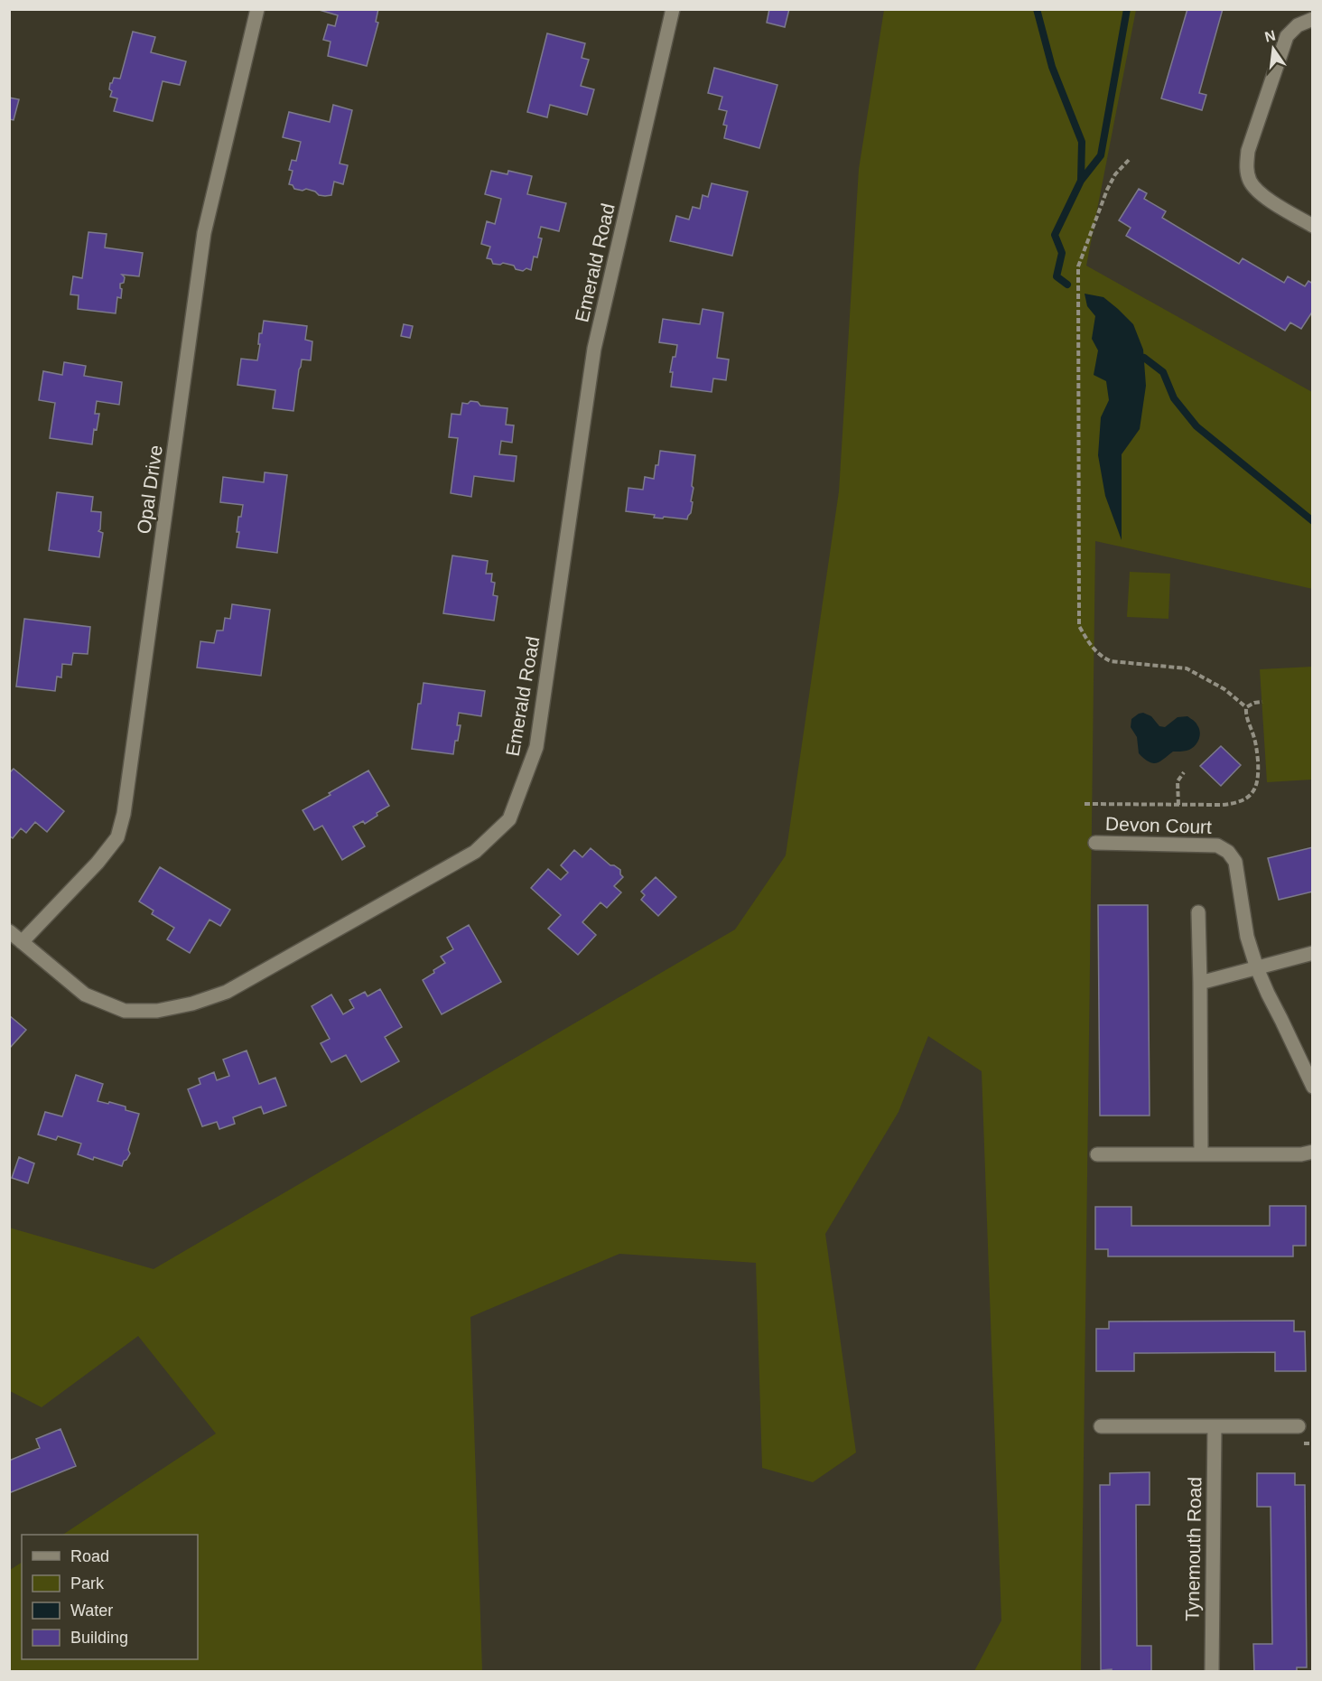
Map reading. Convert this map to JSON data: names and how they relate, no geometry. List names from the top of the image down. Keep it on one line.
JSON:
{"streets":{"street":["Emerald Road","Opal Drive","Devon Court","Tynemouth Road"]},"crossings":[["Emerald Road","Opal Drive"]],"legend":["Road","Park","Water","Building"],"north":"top"}
